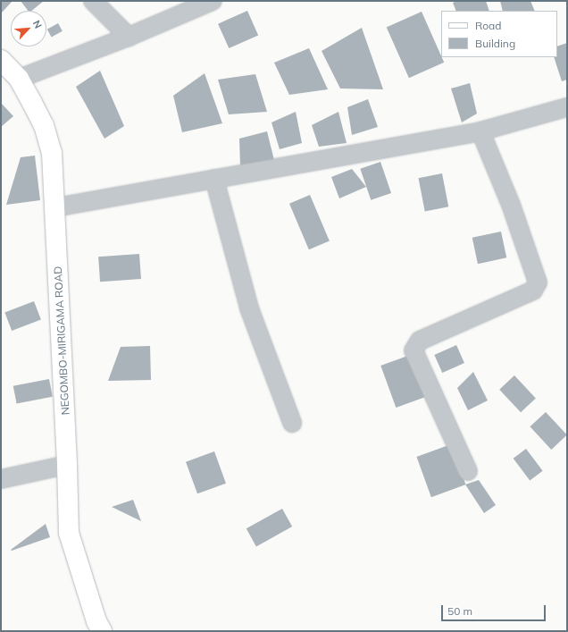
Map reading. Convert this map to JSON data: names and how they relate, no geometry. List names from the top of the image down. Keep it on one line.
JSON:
{"streets":{"main road":["NEGOMBO-MIRIGAMA ROAD"]},"legend":["Road","Building"],"scale_bar":"50 m","north":"top right"}
